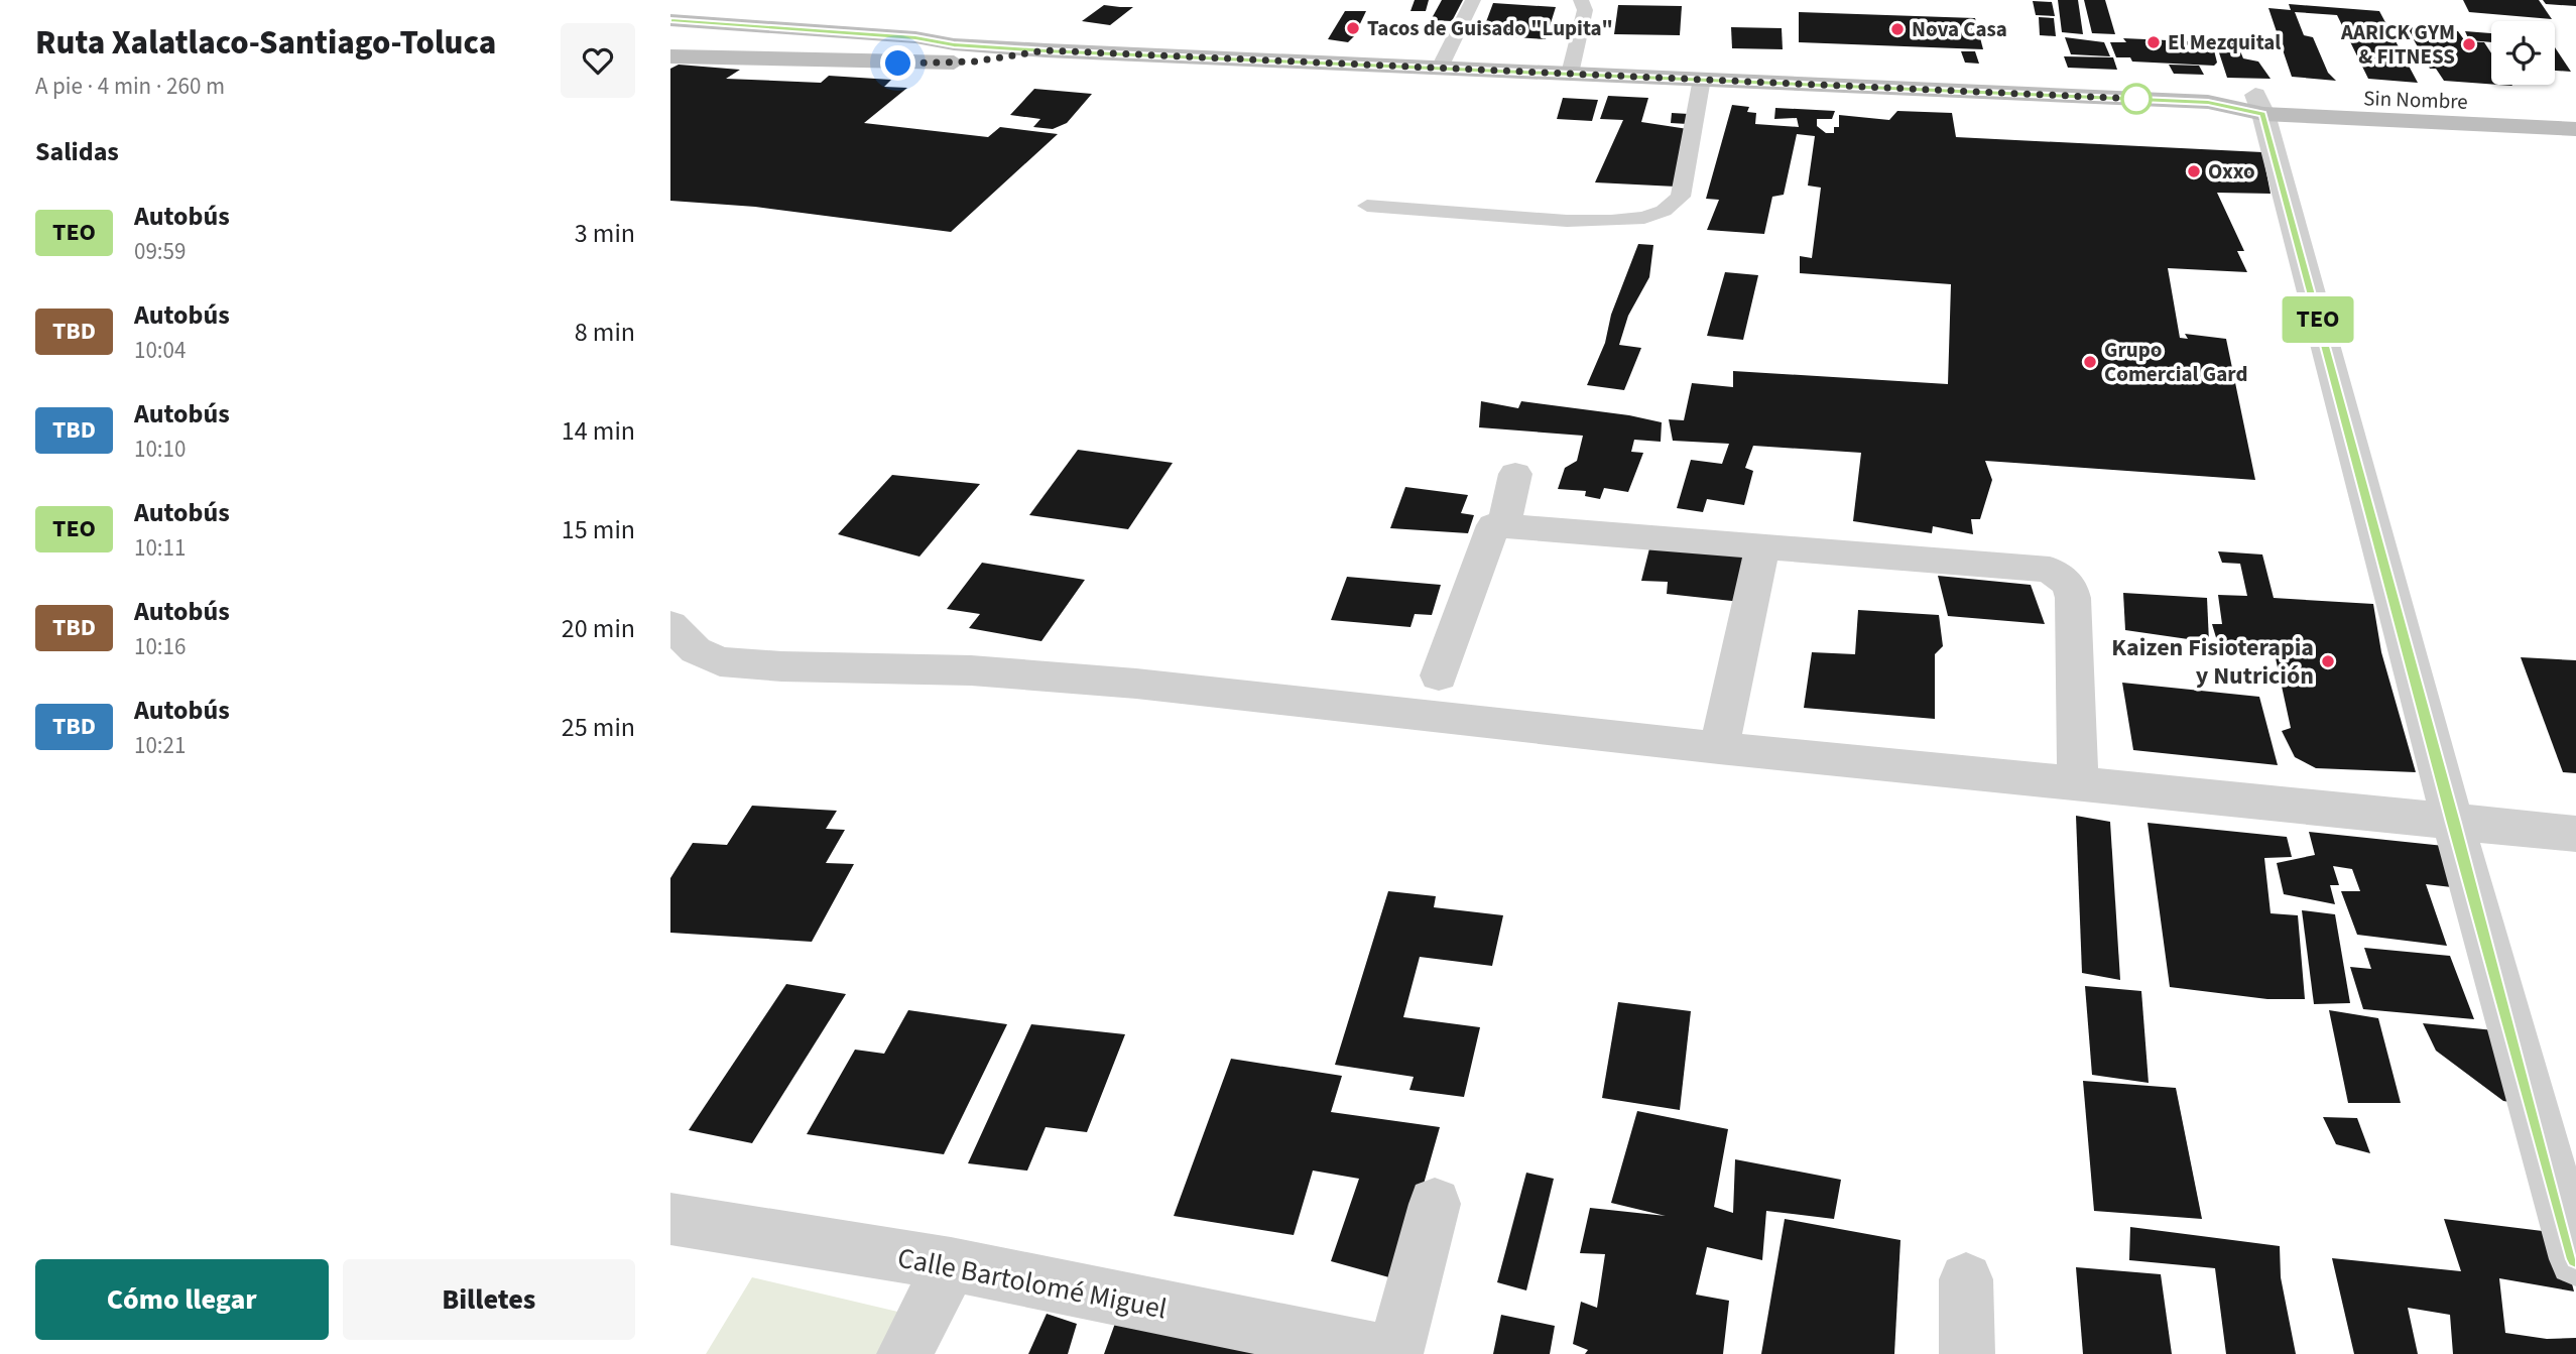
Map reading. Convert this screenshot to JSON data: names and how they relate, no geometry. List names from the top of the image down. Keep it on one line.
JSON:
{"streets":{"main road":["Sin Nombre"],"street":["Calle Bartolomé Miguel"]},"places":["Tacos de Guisado \"Lupita\"","Nova Casa","El Mezquital","AARICK GYM & FITNESS","Oxxo","Grupo Comercial Gard","Kaizen Fisioterapia y Nutrición"],"lines":["bus line TEO"],"page":{"heading":[["Ruta Xalatlaco-Santiago-Toluca","A pie · 4 min · 260 m"],"Salidas"],"on_map":"TEO","list":[{"mark":"TEO","name":"Autobús","note":"09:59","value":"3 min"},{"mark":"TBD","name":"Autobús","note":"10:04","value":"8 min"},{"mark":"TBD","name":"Autobús","note":"10:10","value":"14 min"},{"mark":"TEO","name":"Autobús","note":"10:11","value":"15 min"},{"mark":"TBD","name":"Autobús","note":"10:16","value":"20 min"},{"mark":"TBD","name":"Autobús","note":"10:21","value":"25 min"}],"buttons":["Cómo llegar","Billetes"]}}
